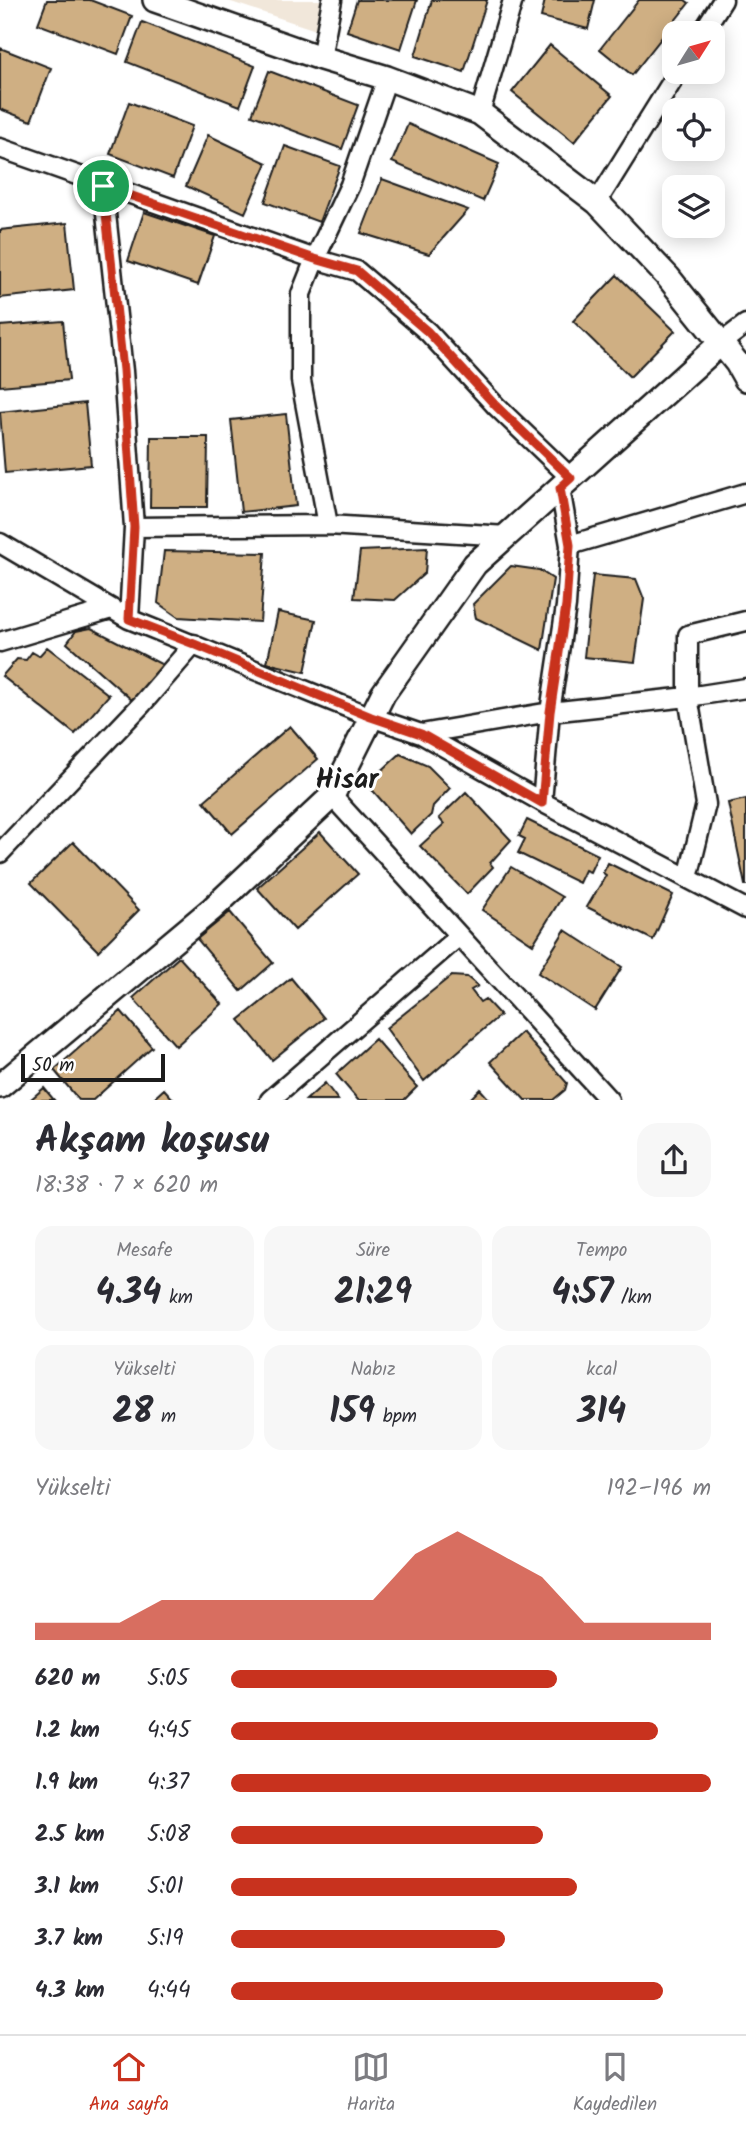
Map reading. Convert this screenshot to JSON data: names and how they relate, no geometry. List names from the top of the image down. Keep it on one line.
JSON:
{"districts":["Hisar"],"scale_bar":"50 m","north":"top right","page":{"scale":"50 m","heading":["Akşam koşusu","18:38 · 7 × 620 m"],"stats":[["Mesafe","4.34 km"],["Süre","21:29"],["Tempo","4:57 /km"],["Yükselti","28 m"],["Nabız","159 bpm"],["kcal","314"]],"chart":["Yükselti","192–196 m"],"list":[{"name":"620 m","note":"5:05"},{"name":"1.2 km","note":"4:45"},{"name":"1.9 km","note":"4:37"},{"name":"2.5 km","note":"5:08"},{"name":"3.1 km","note":"5:01"},{"name":"3.7 km","note":"5:19"},{"name":"4.3 km","note":"4:44"}],"tabs":["Ana sayfa","Harita","Kaydedilen"]}}
